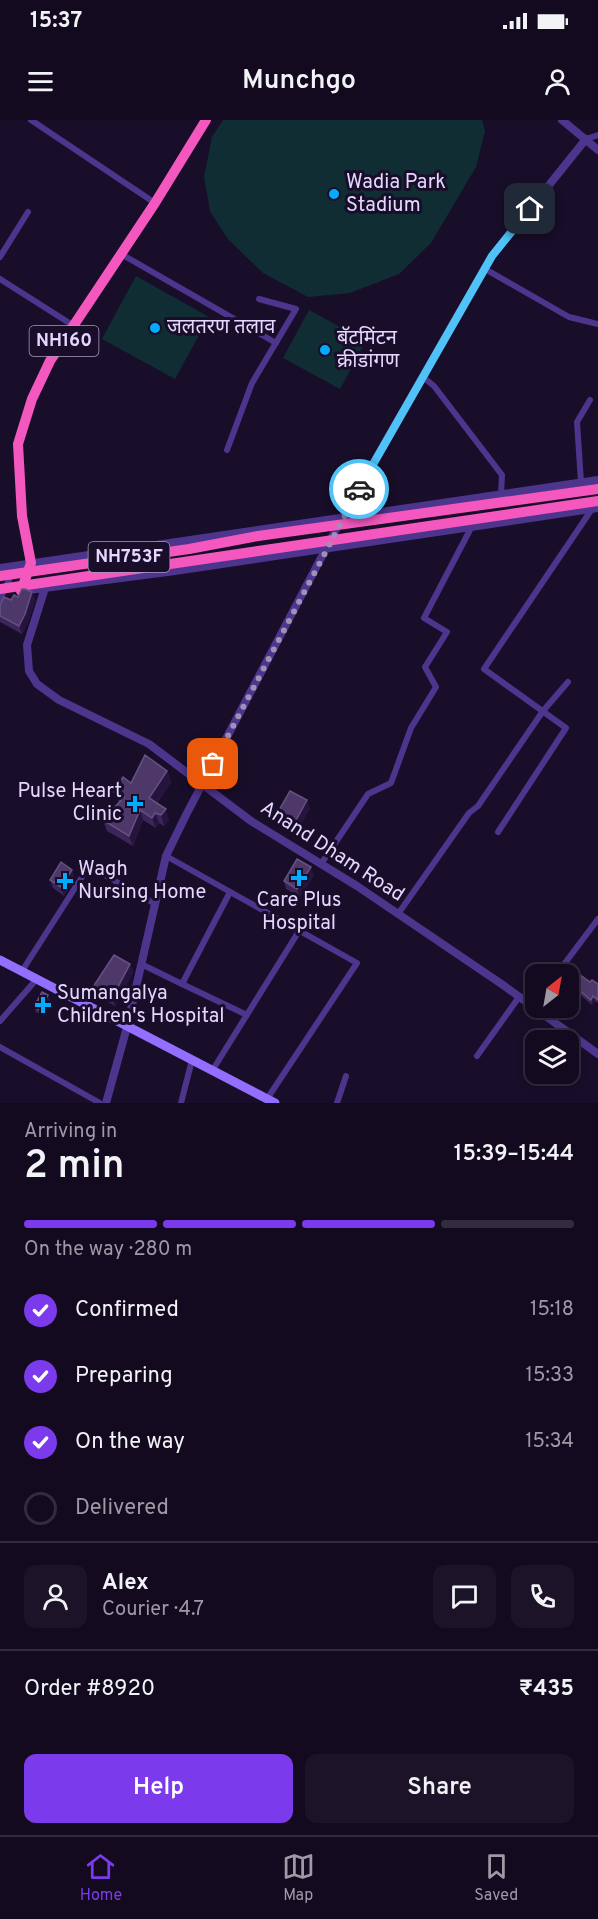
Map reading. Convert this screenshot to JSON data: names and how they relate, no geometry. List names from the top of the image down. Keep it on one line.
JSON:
{"streets":{"highway":["NH160","NH753F"],"street":["Anand Dham Road"]},"places":{"other":["Wadia Park Stadium","जलतरण तलाव","बॅटमिंटन क्रीडांगण"],"health":["Pulse Heart Clinic","Care Plus Hospital","Wagh Nursing Home","Sumangalya Children's Hospital"]},"north":"top right","page":{"status":"15:37","header":"Munchgo","heading":["2 min","Arriving in","15:39–15:44"],"panel":["Alex","Courier · 4.7","Order #8920","₹435"],"bar":"On the way · 280 m","list":[["Confirmed","15:18"],["Preparing","15:33"],["On the way","15:34"],"Delivered"],"buttons":["Help","Share"],"tabs":["Home","Map","Saved"]}}
